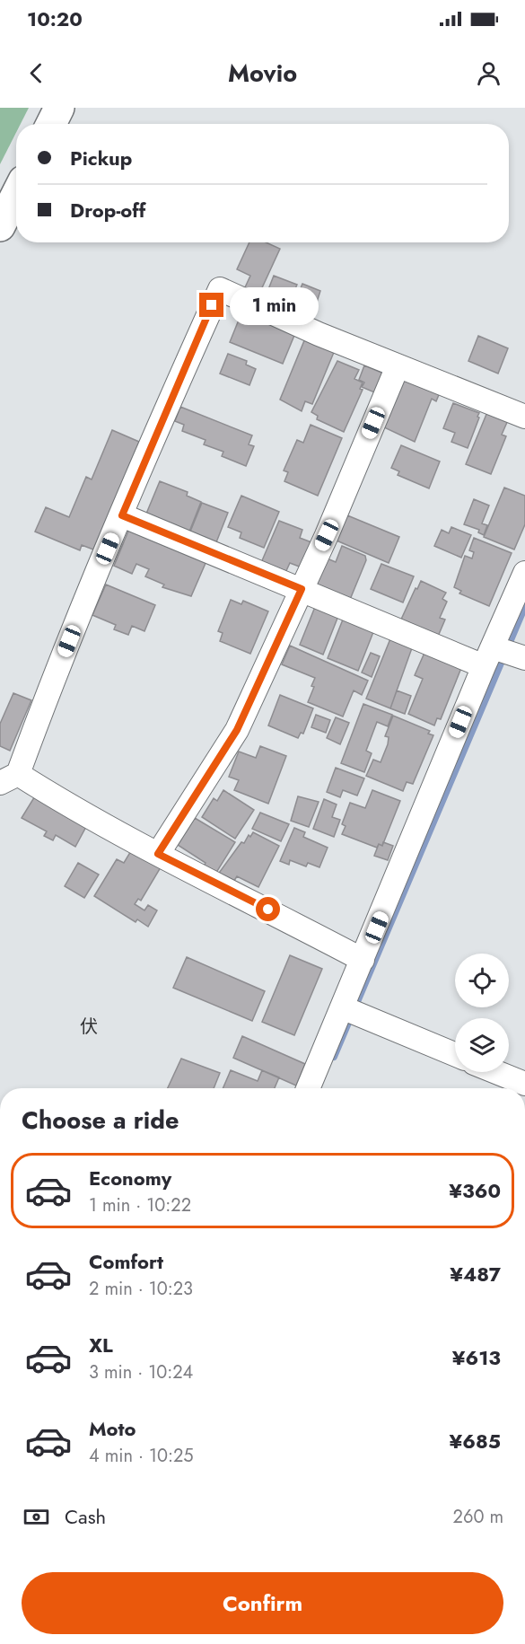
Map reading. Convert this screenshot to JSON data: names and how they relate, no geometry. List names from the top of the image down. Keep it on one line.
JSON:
{"districts":["伏"],"page":{"status":"10:20","header":"Movio","banner":["Pickup","Drop-off"],"bubble":"1 min","heading":"Choose a ride","list":[{"name":"Economy","note":"1 min · 10:22","value":"¥360"},{"name":"Comfort","note":"2 min · 10:23","value":"¥487"},{"name":"XL","note":"3 min · 10:24","value":"¥613"},{"name":"Moto","note":"4 min · 10:25","value":"¥685"}],"pay":["Cash","260 m"],"buttons":"Confirm"}}
